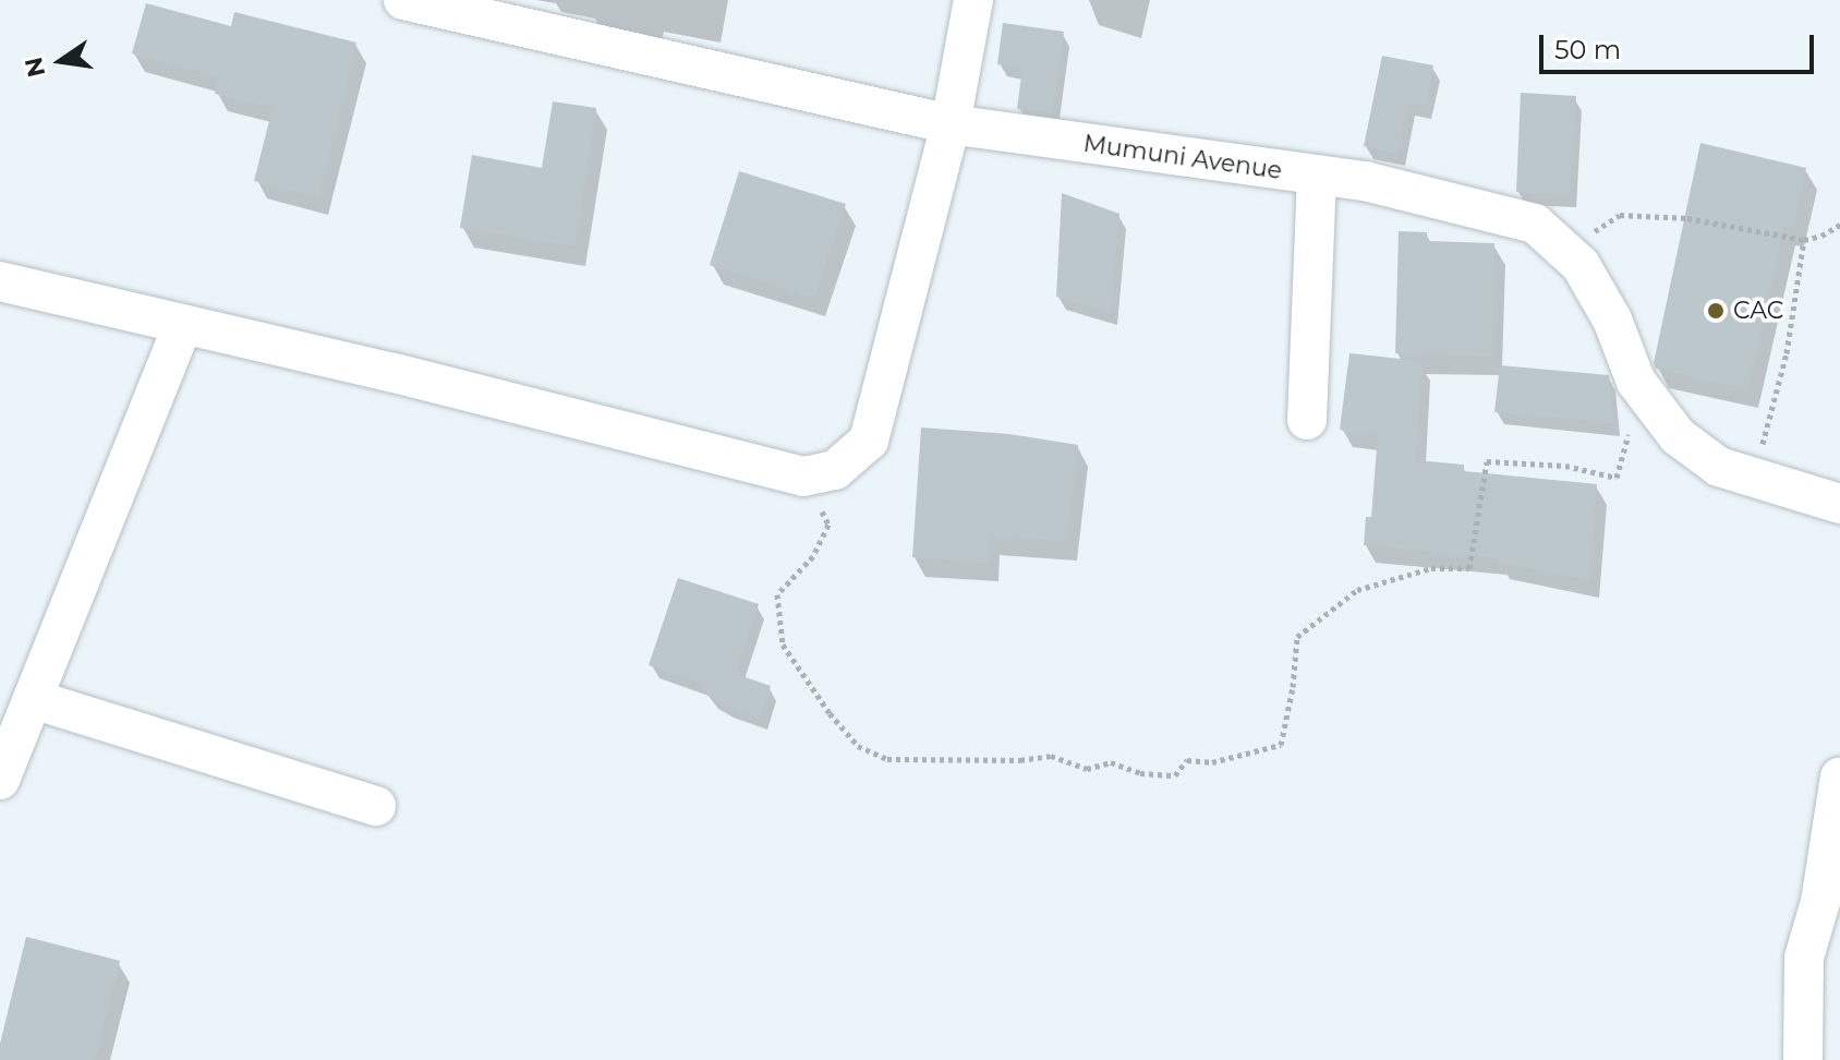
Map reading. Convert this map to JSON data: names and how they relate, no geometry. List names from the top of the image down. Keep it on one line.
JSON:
{"streets":{"street":["Mumuni Avenue"]},"places":["CAC"],"scale_bar":"50 m","north":"left"}
